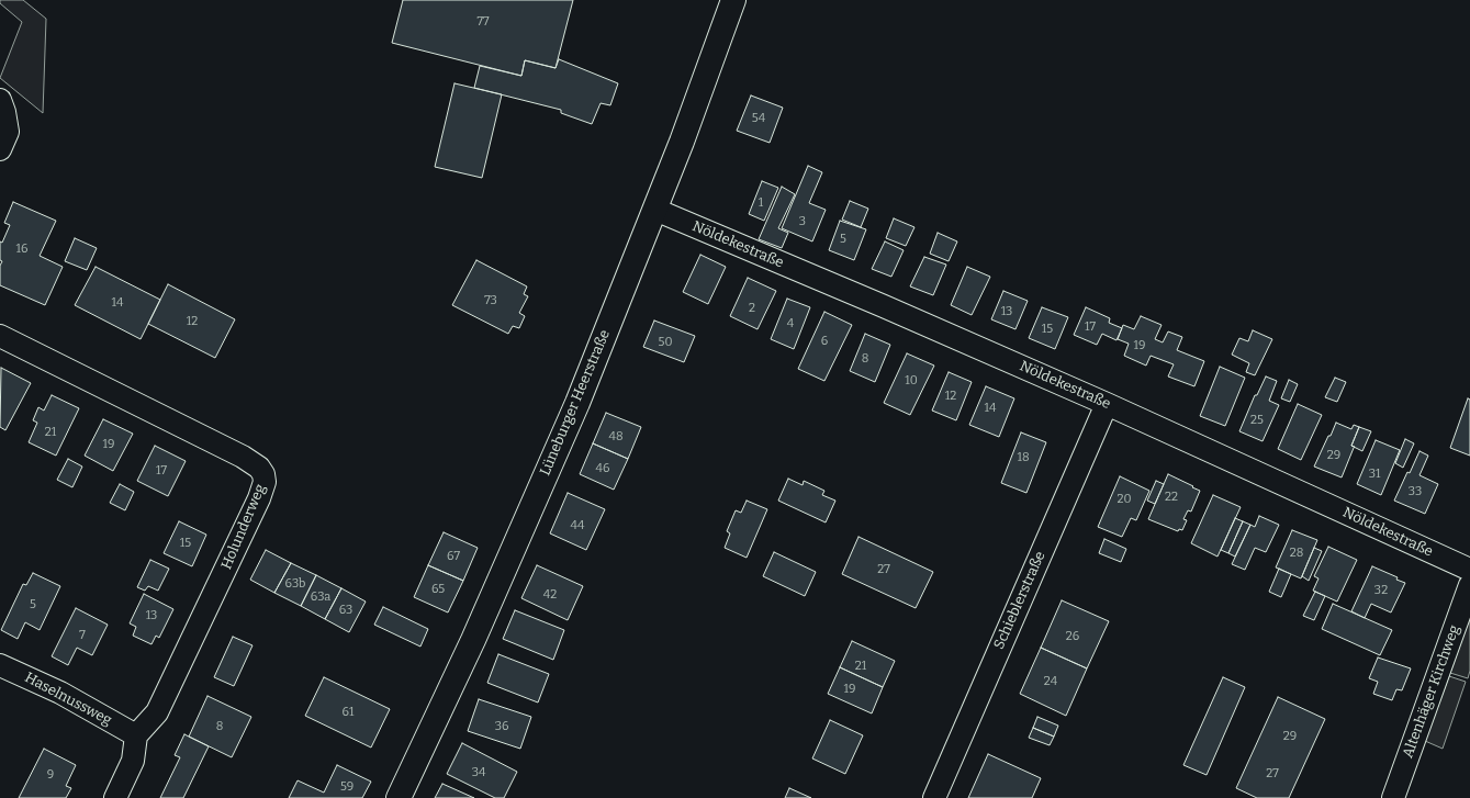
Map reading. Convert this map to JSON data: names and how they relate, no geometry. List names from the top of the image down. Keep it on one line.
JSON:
{"streets":{"main road":["Lüneburger Heerstraße"],"street":["Nöldekestraße","Holunderweg","Schieblerstraße","Altenhäger Kirchweg","Haselnussweg"]},"crossings":[["Nöldekestraße","Lüneburger Heerstraße"],["Nöldekestraße","Schieblerstraße"],["Holunderweg","Haselnussweg"]],"house_numbers":["77","54","1","3","5","16","73","14","2","13","12","4","17","15","6","50","19","8","10","12","14","25","21","48","19","29","18","46","17","31","33","22","20","44","15","28","67","27","63b","65","32","42","63a","5","63","13","7","26","21","24","19","61","8","36","29","34","27","9","59"]}
